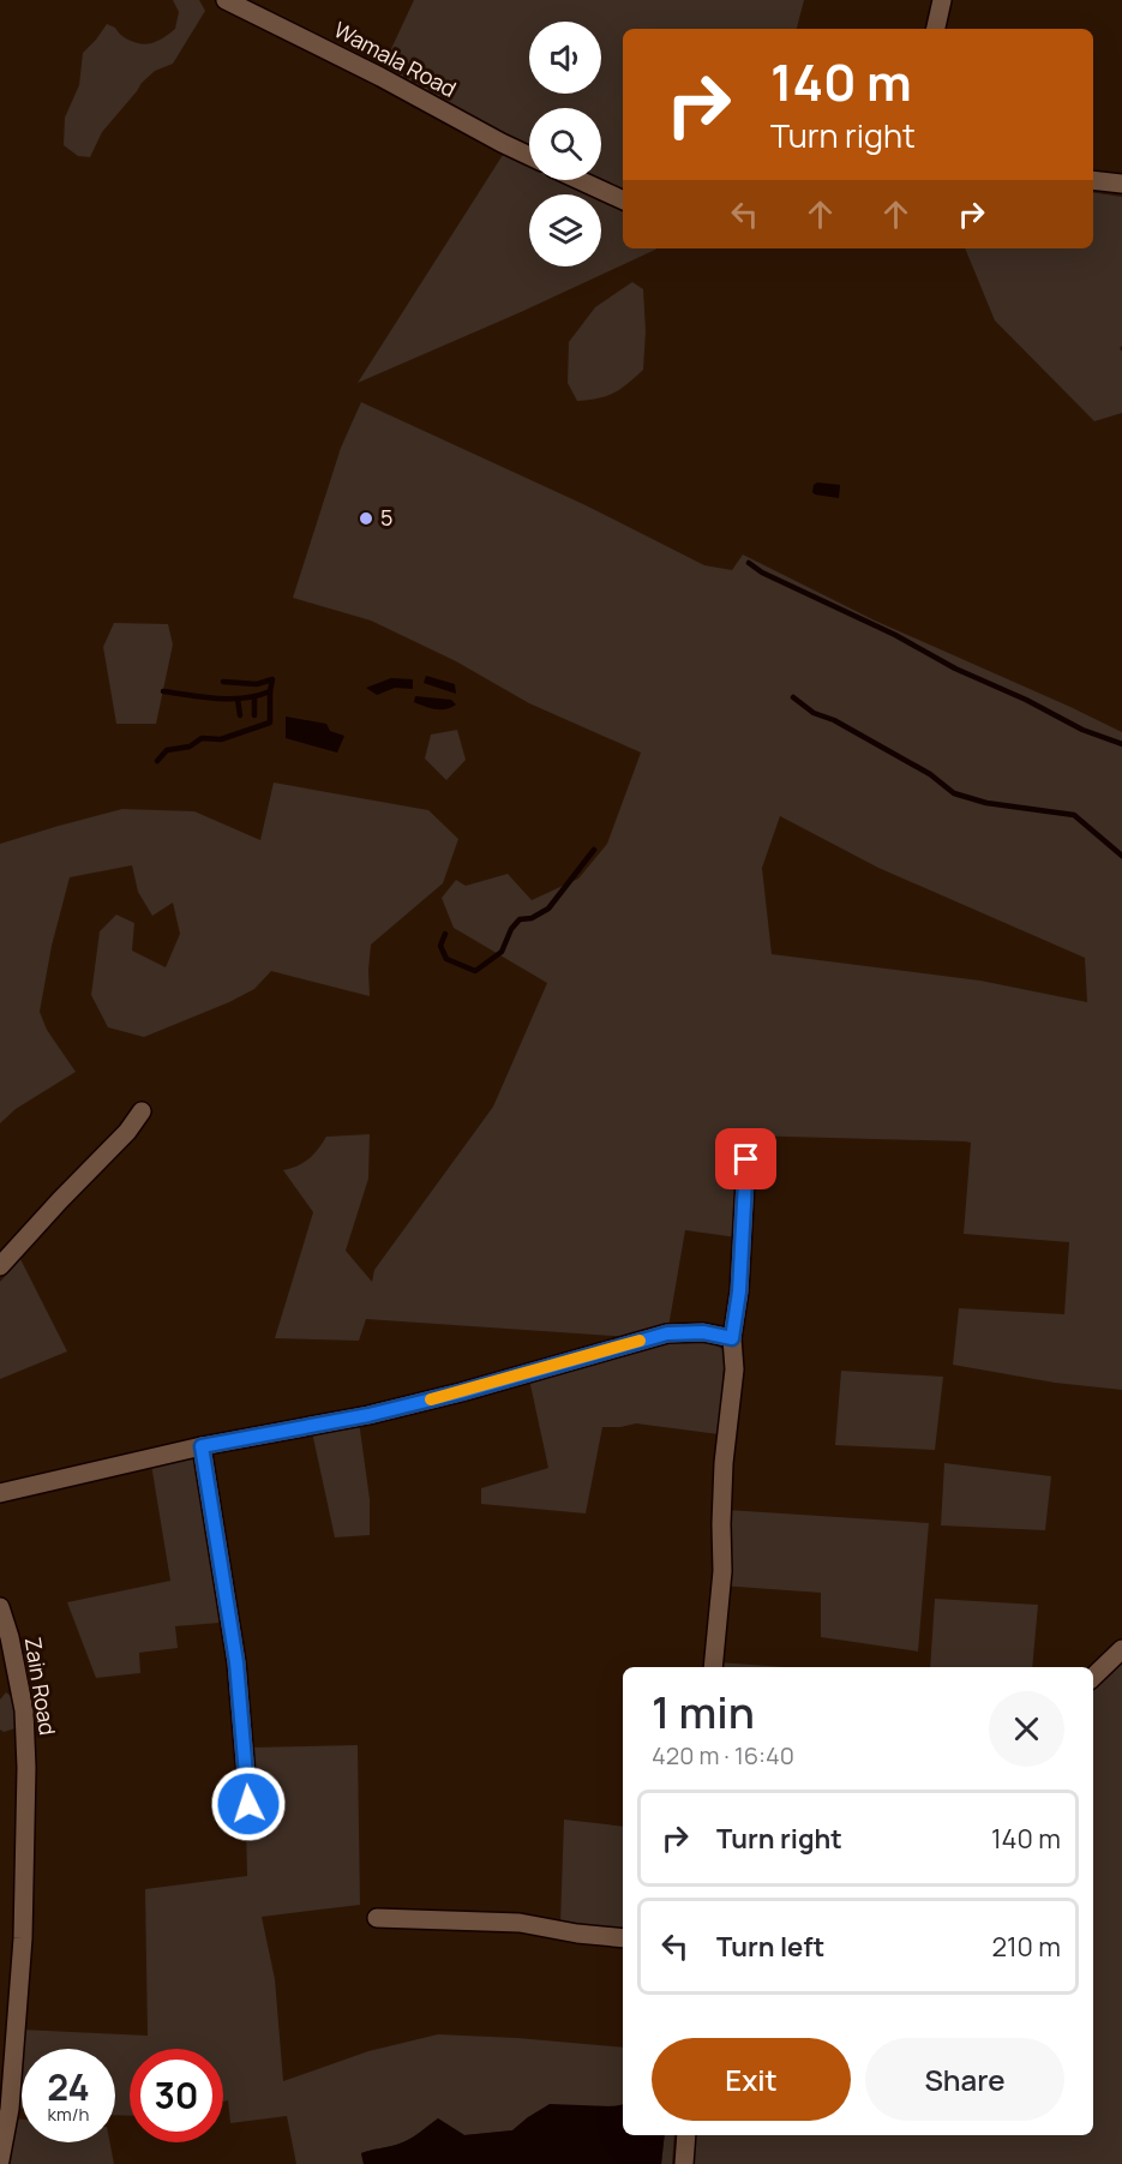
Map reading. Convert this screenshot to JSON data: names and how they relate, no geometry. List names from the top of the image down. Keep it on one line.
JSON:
{"streets":{"street":["Wamala Road","Zain Road"]},"places":["5"],"page":{"turn":["140 m","Turn right"],"heading":["1 min","420 m · 16:40"],"list":[{"name":"Turn right","value":"140 m"},{"name":"Turn left","value":"210 m"}],"buttons":["Exit","Share"],"speed":"24 km/h","limit":"30"}}
